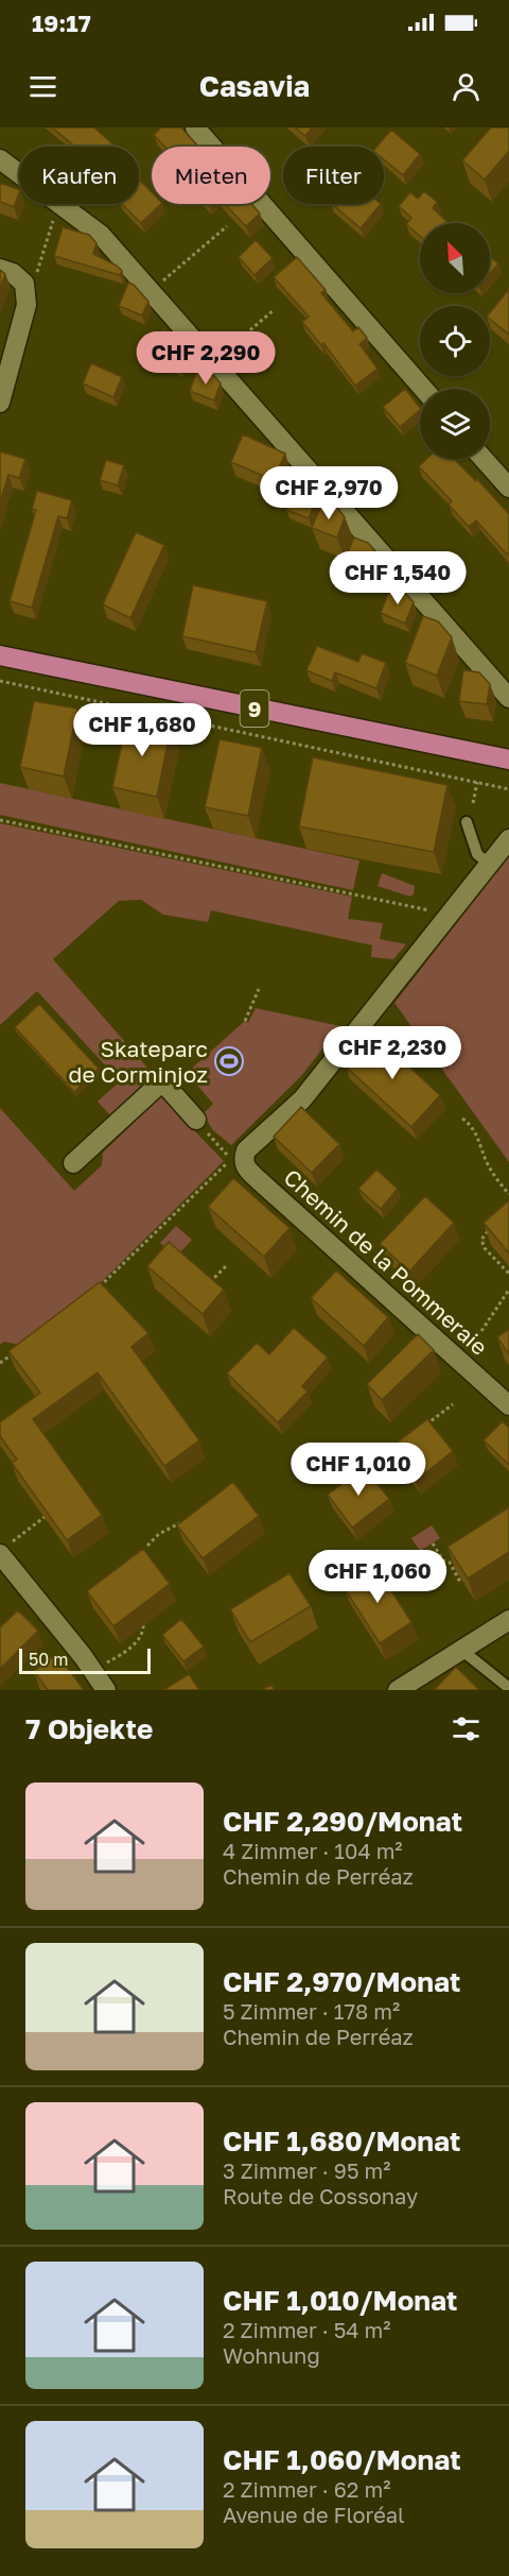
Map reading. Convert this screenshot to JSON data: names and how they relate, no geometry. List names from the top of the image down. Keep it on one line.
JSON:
{"streets":{"main road":["9"],"street":["Chemin de la Pommeraie"]},"places":{"sports":["Skateparc de Corminjoz"]},"scale_bar":"50 m","north":"top left","page":{"status":"19:17","header":"Casavia","chip":["Kaufen","Mieten","Filter"],"price":["CHF 2,290","CHF 2,970","CHF 1,540","CHF 1,680","CHF 2,230","CHF 1,010","CHF 1,060"],"scale":"50 m","heading":"7 Objekte","list":[{"name":"CHF 2,290/Monat","note":"4 Zimmer · 104 m² · Chemin de Perréaz"},{"name":"CHF 2,970/Monat","note":"5 Zimmer · 178 m² · Chemin de Perréaz"},{"name":"CHF 1,680/Monat","note":"3 Zimmer · 95 m² · Route de Cossonay"},{"name":"CHF 1,010/Monat","note":"2 Zimmer · 54 m² · Wohnung"},{"name":"CHF 1,060/Monat","note":"2 Zimmer · 62 m² · Avenue de Floréal"}]}}
